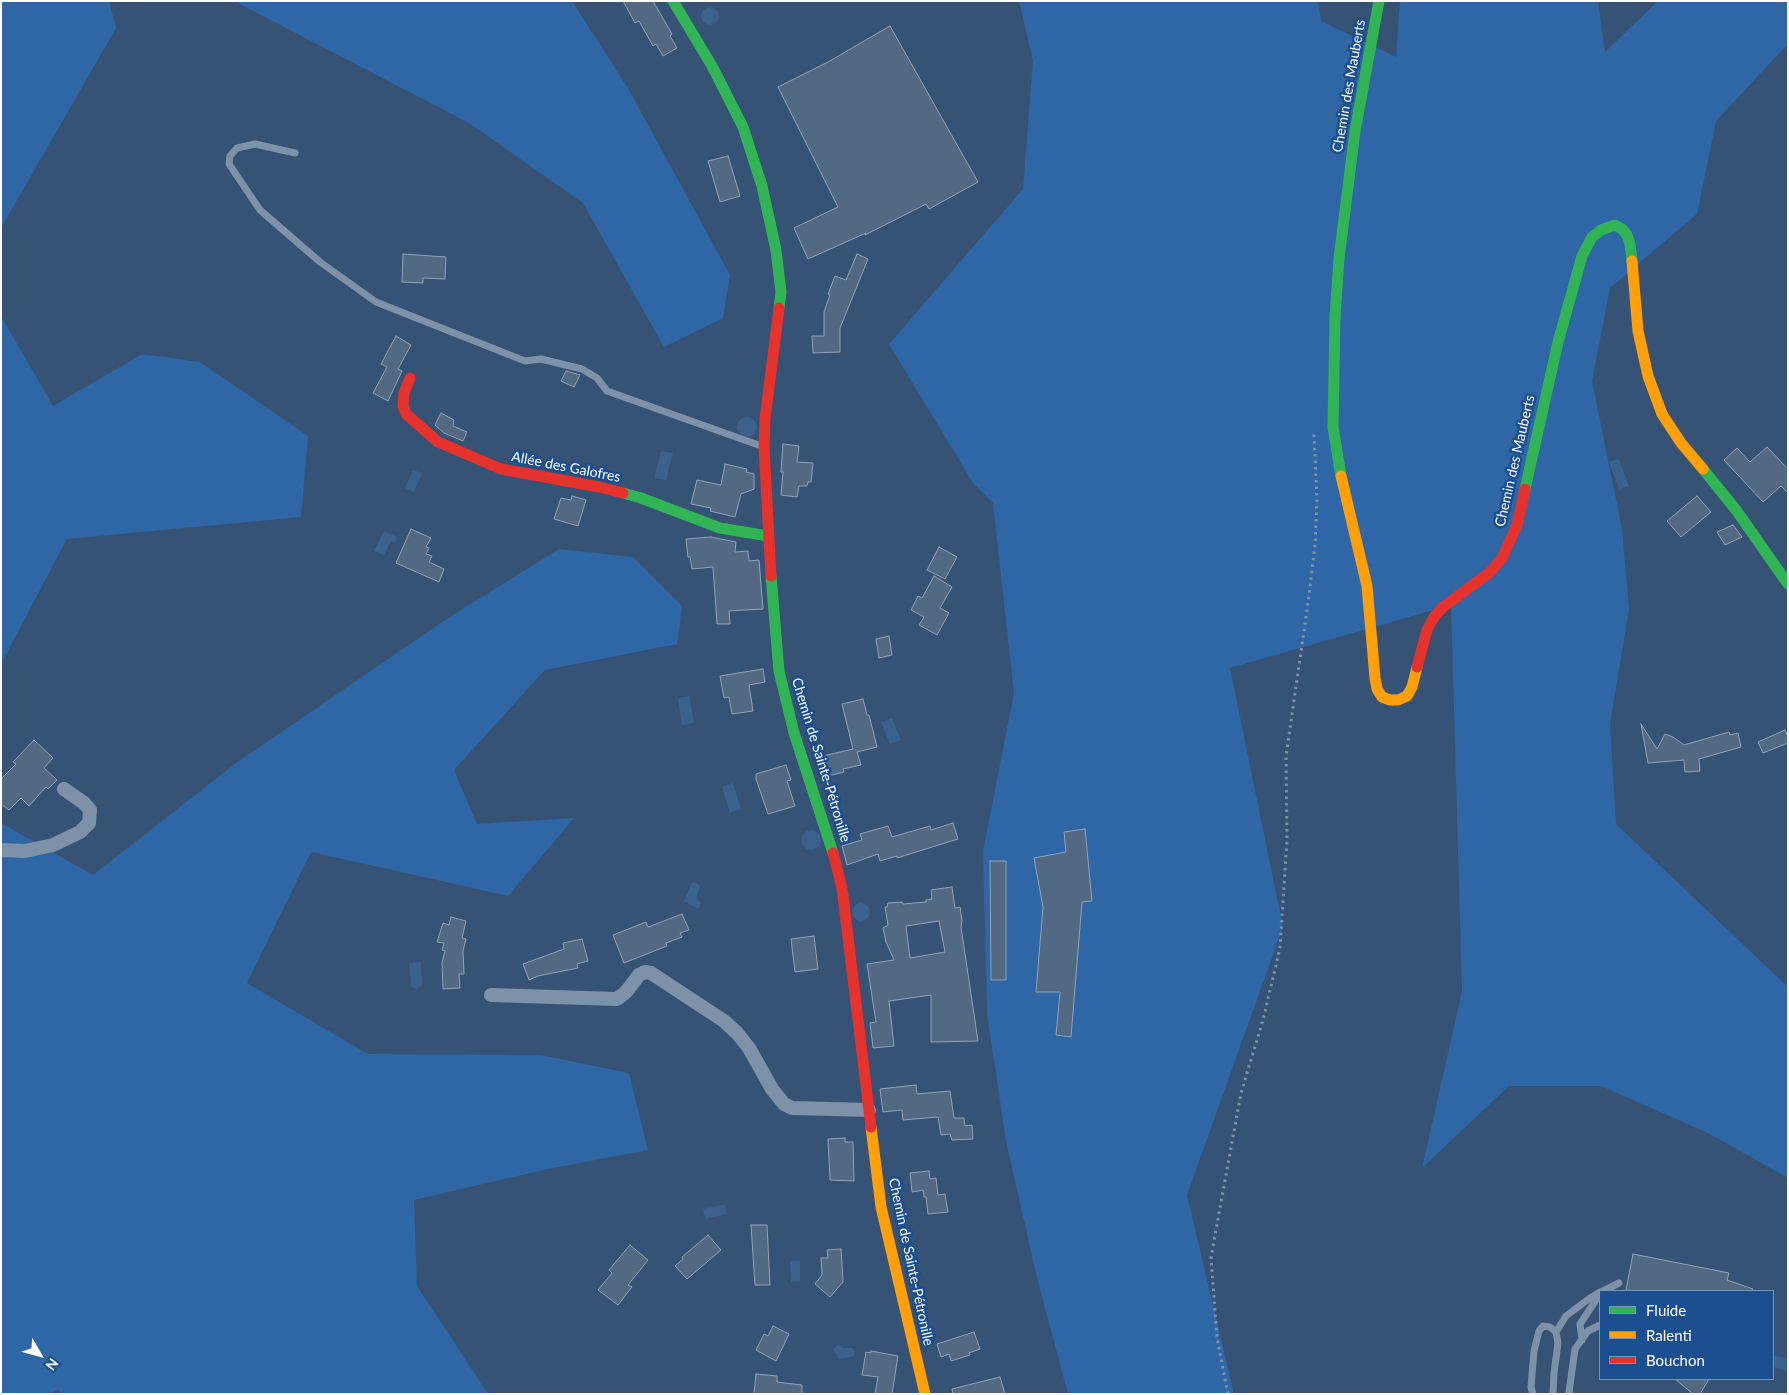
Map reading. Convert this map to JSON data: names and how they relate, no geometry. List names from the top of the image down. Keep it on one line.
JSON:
{"streets":{"street":["Chemin des Mauberts","Allée des Galofres","Chemin de Sainte-Pétronille"]},"crossings":[["Allée des Galofres","Chemin de Sainte-Pétronille"]],"legend":["Fluide","Ralenti","Bouchon"],"north":"bottom right"}
